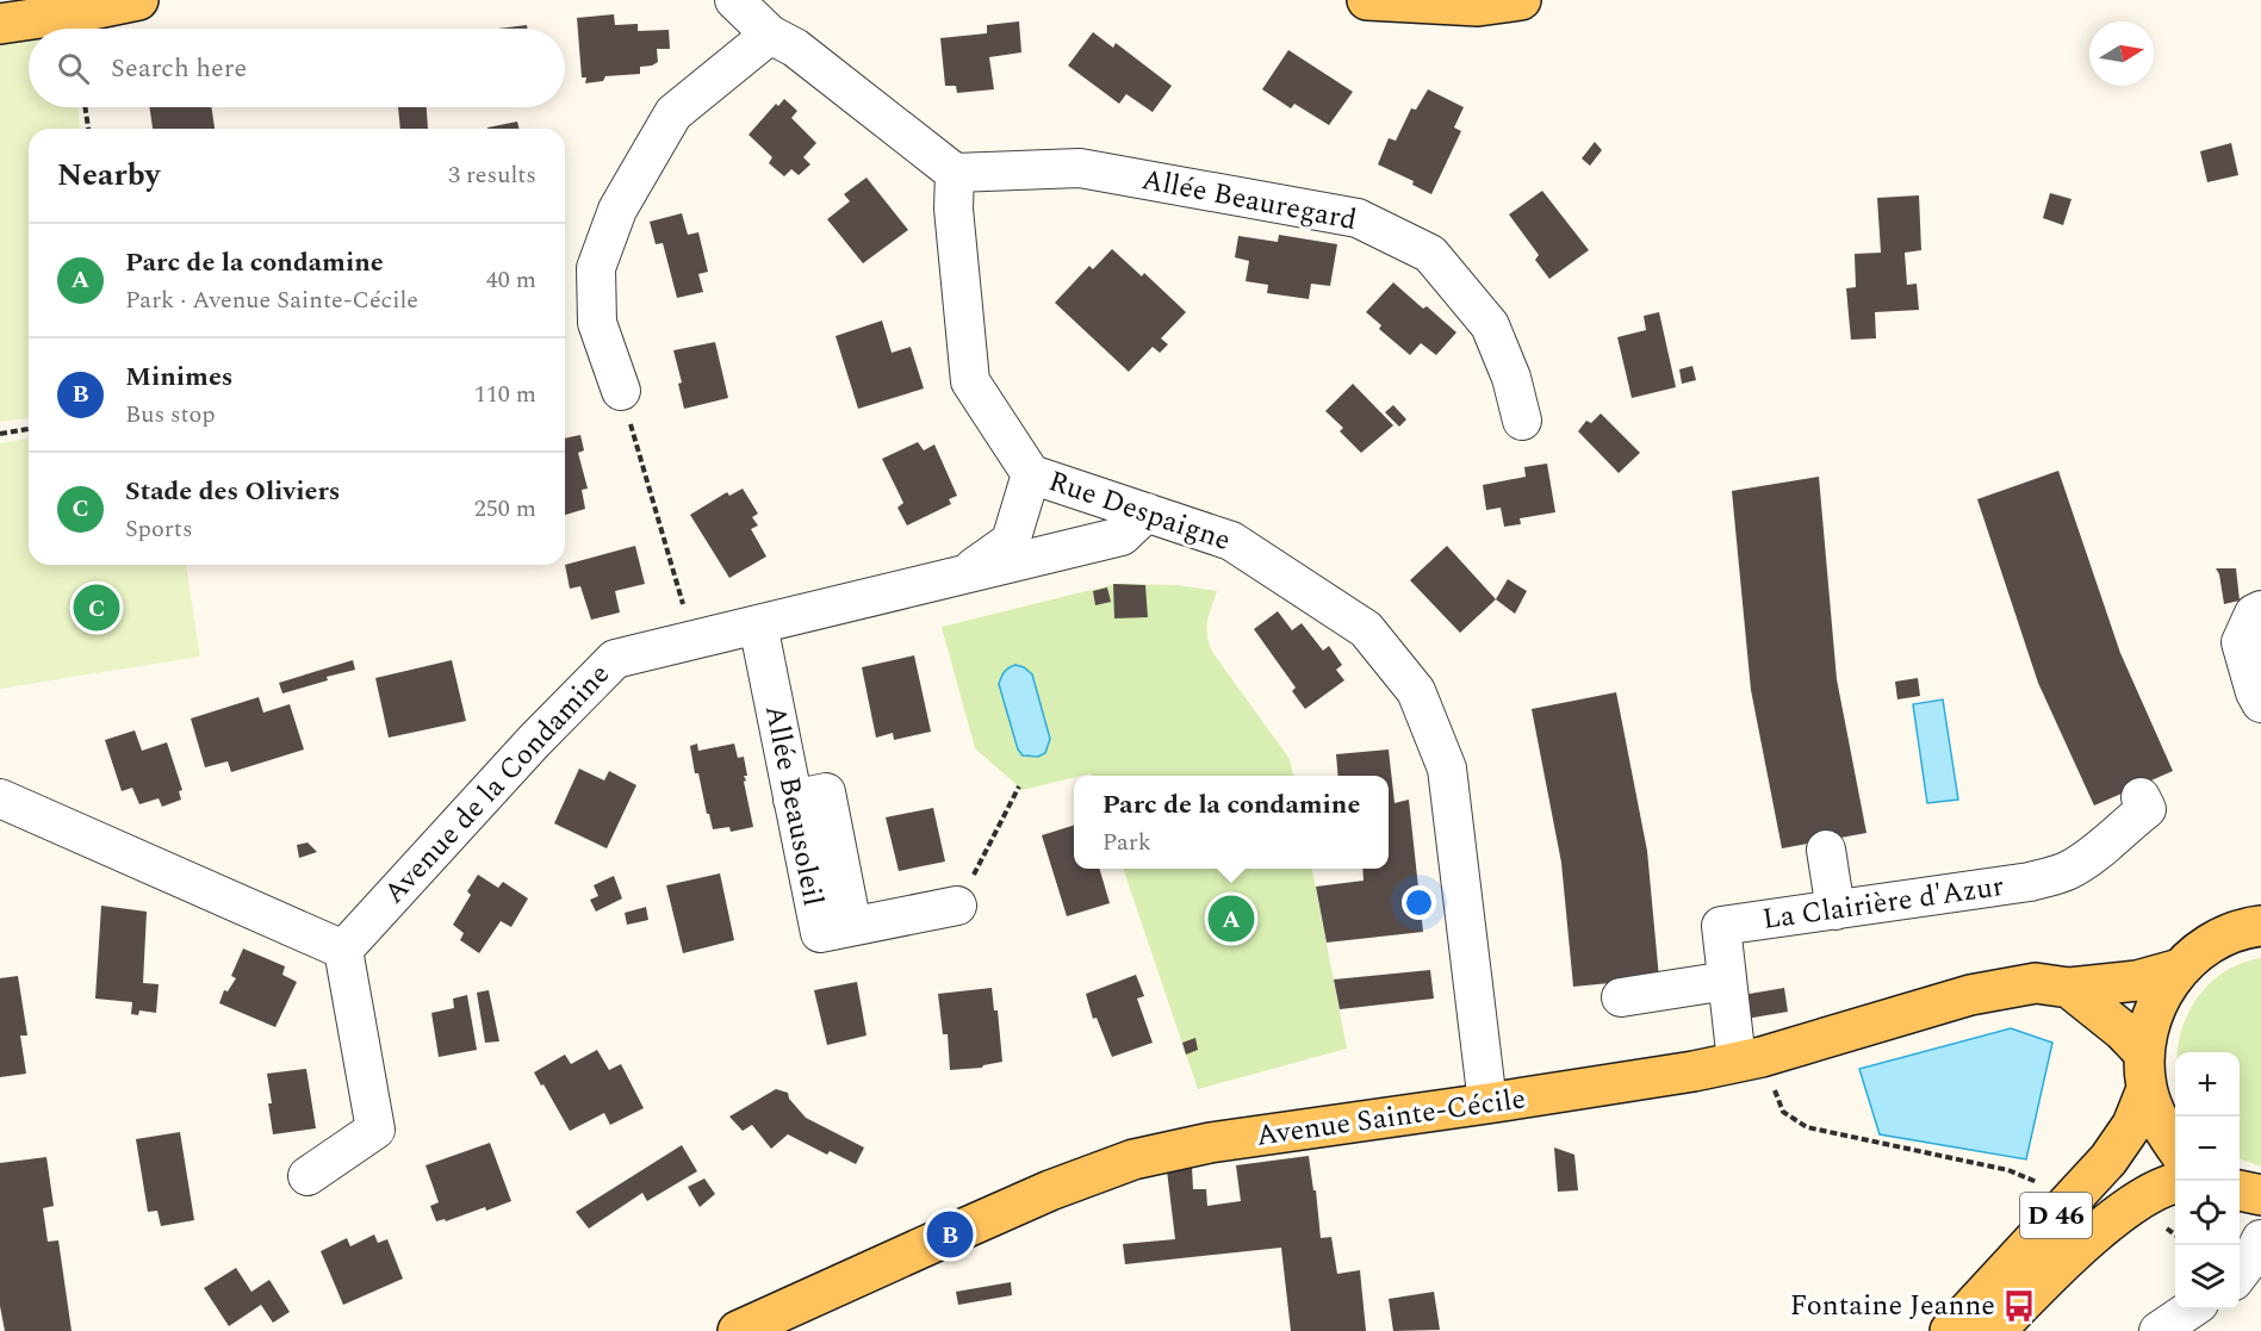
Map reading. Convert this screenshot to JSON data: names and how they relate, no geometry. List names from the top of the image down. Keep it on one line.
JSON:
{"streets":{"main road":["Avenue Sainte-Cécile","D 46"],"street":["Allée Beauregard","Rue Despaigne","Avenue de la Condamine","Allée Beausoleil","La Clairière d'Azur"]},"crossings":[["Allée Beauregard","Rue Despaigne"],["Rue Despaigne","Avenue de la Condamine"],["Rue Despaigne","Avenue Sainte-Cécile"],["Avenue de la Condamine","Allée Beausoleil"],["La Clairière d'Azur","Avenue Sainte-Cécile"]],"places":{"bus stop":["Fontaine Jeanne"]},"north":"right","page":{"search":"Search here","heading":["Nearby","3 results"],"list":[{"mark":"A","name":"Parc de la condamine","note":"Park · Avenue Sainte-Cécile","value":"40 m"},{"mark":"B","name":"Minimes","note":"Bus stop","value":"110 m"},{"mark":"C","name":"Stade des Oliviers","note":"Sports","value":"250 m"}],"pins":["C","A","B"],"popup":["Parc de la condamine","Park"],"map_buttons":["+","−"]}}
